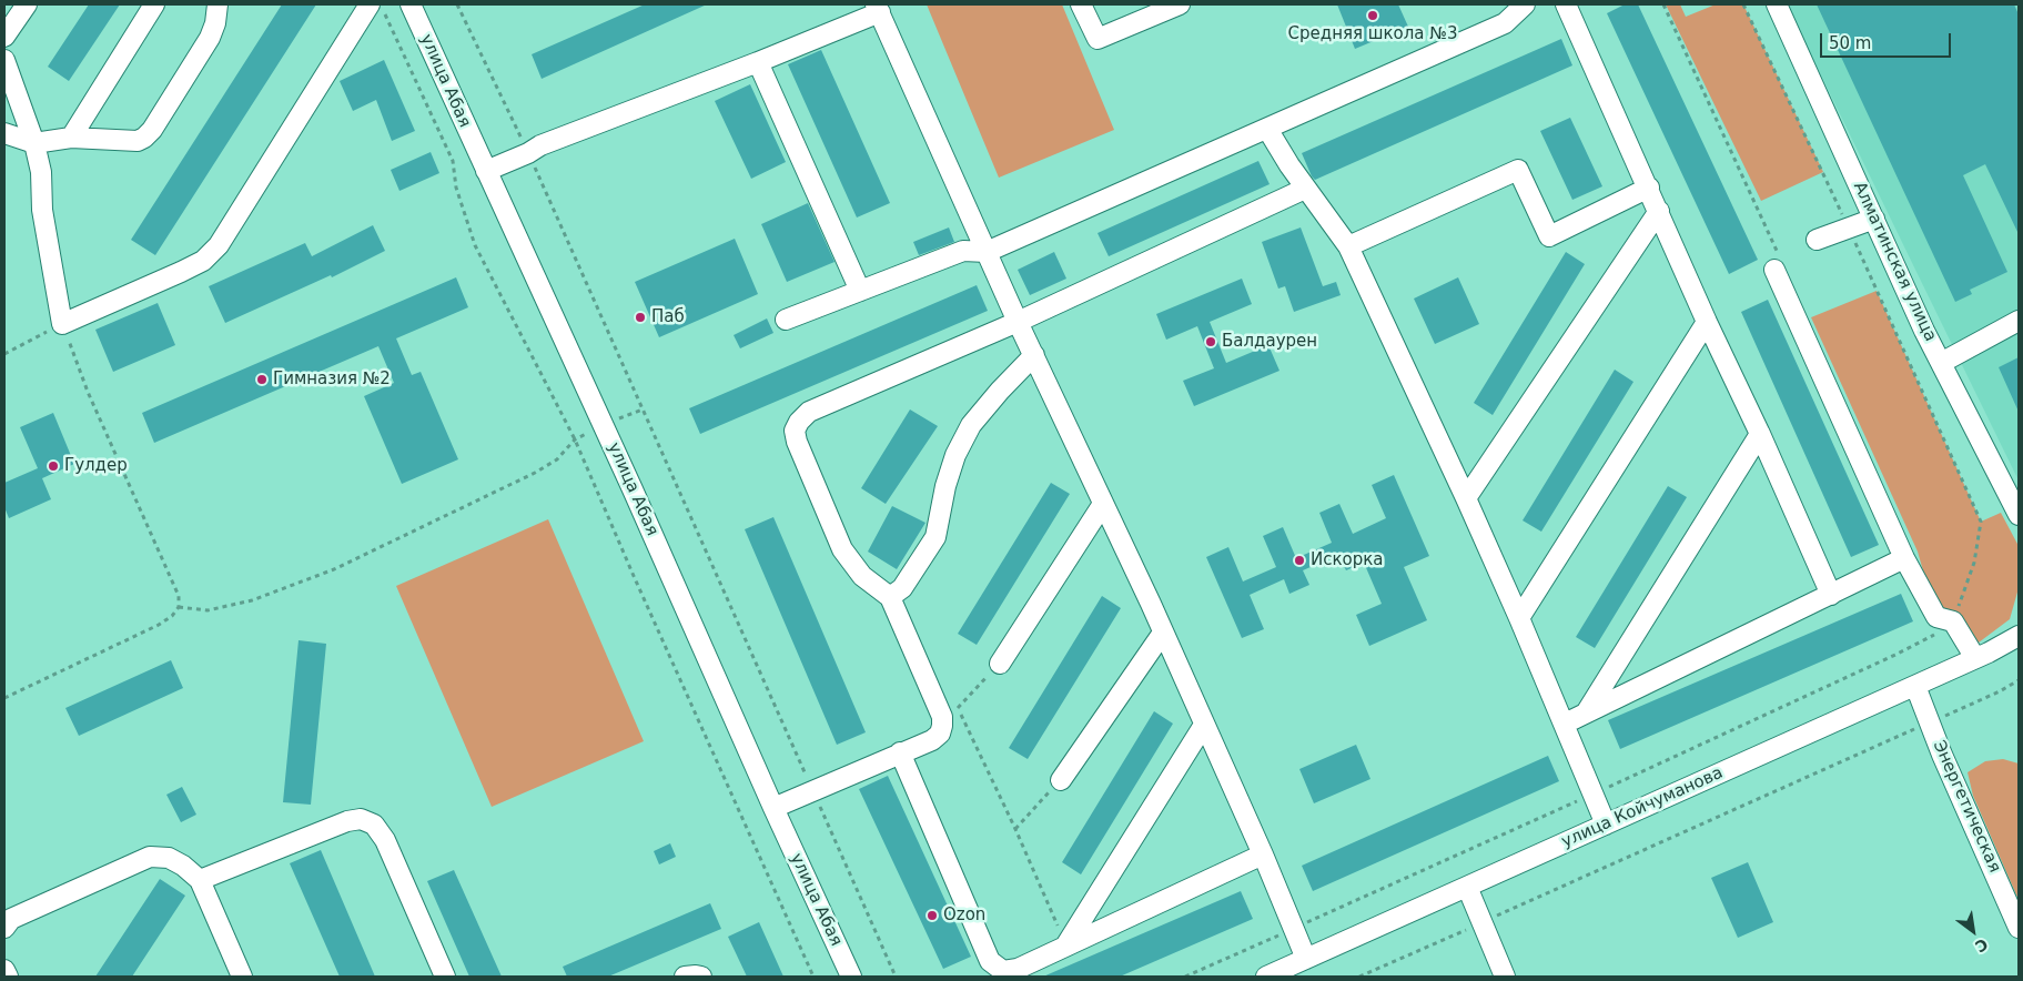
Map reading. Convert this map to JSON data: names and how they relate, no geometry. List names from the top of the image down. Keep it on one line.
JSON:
{"streets":{"street":["улица Абая","Алматинская улица","Энергетическая","улица Койчуманова"]},"crossings":[["Энергетическая","улица Койчуманова"]],"places":["Средняя школа №3","Паб","Балдаурен","Гимназия №2","Гулдер","Искоркa","Ozon"],"scale_bar":"50 m","north":"bottom right"}
